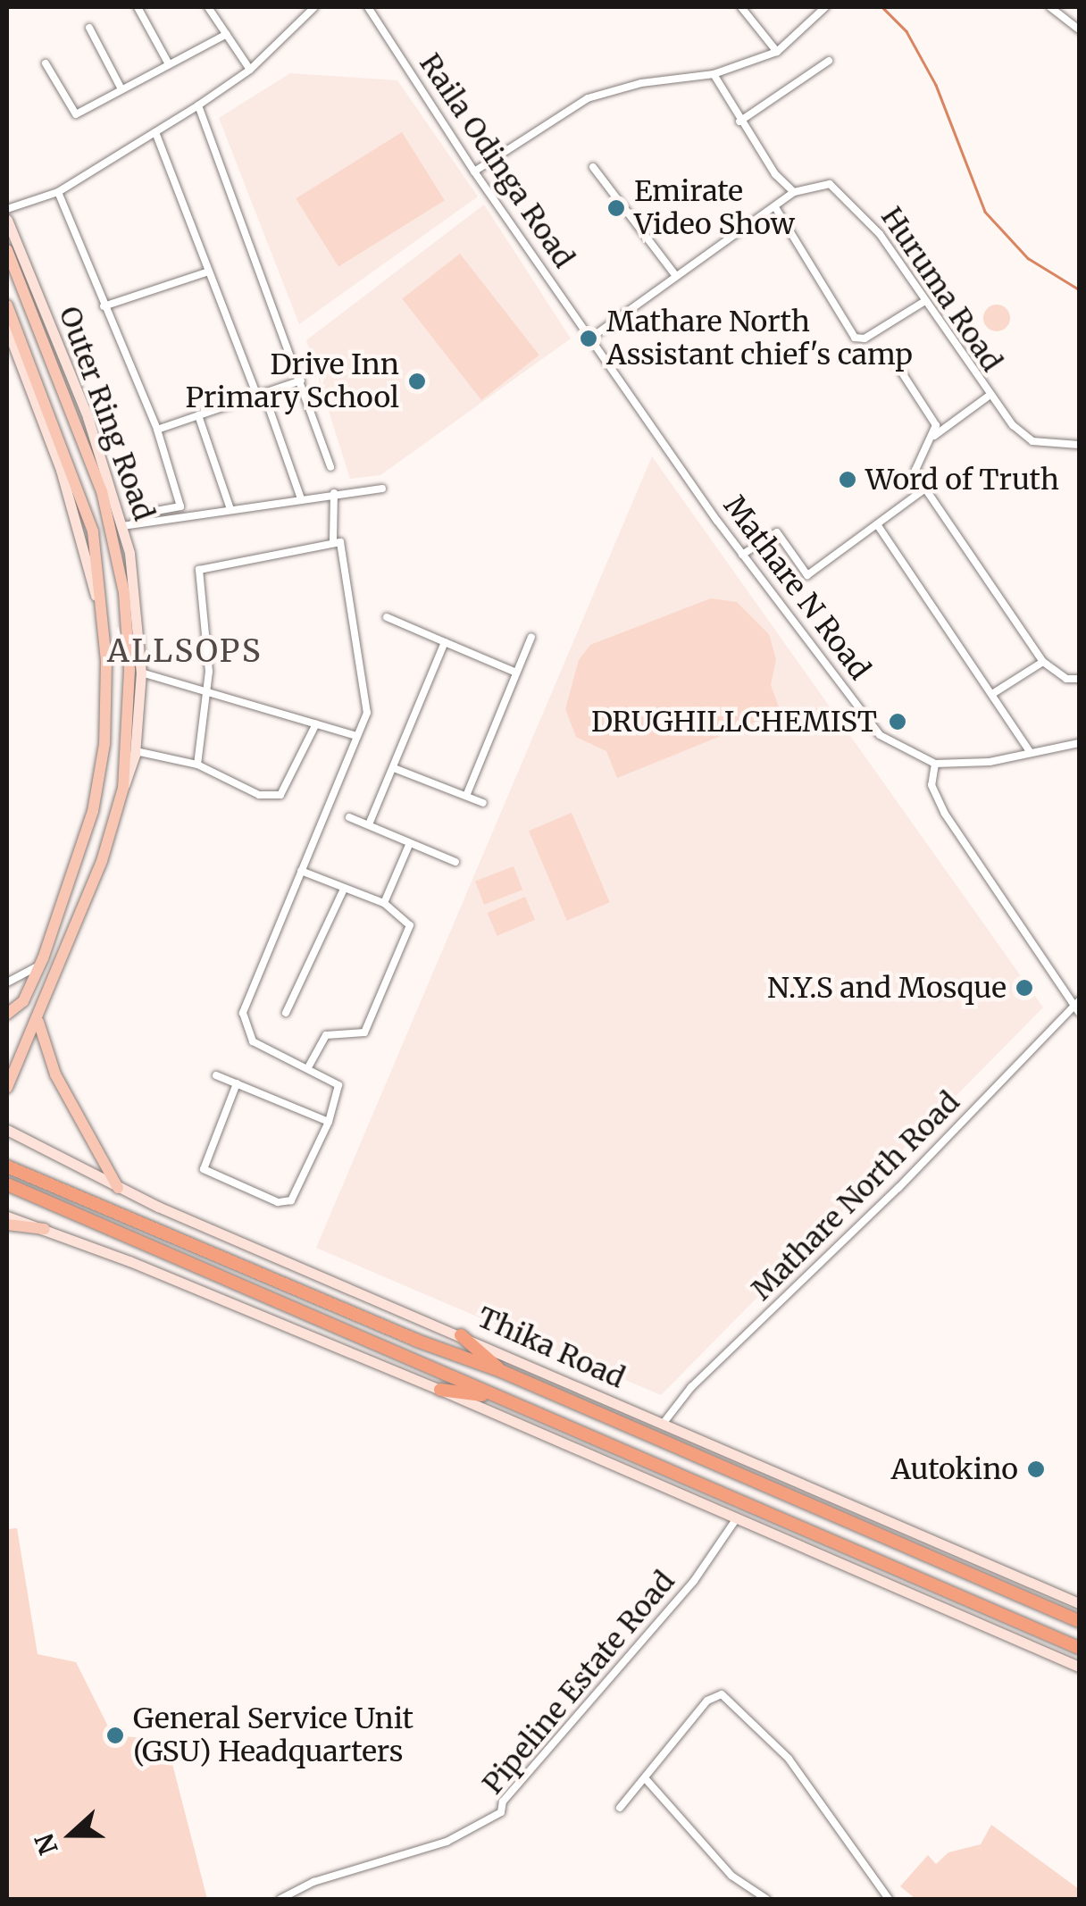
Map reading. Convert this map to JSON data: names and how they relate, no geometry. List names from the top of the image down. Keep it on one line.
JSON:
{"streets":{"highway":["Thika Road"],"main road":["Outer Ring Road"],"street":["Raila Odinga Road","Huruma Road","Mathare N Road","Mathare North Road","Pipeline Estate Road"]},"crossings":[["Raila Odinga Road","Mathare N Road"],["Mathare North Road","Thika Road"]],"districts":["ALLSOPS"],"places":["Emirate Video Show","Mathare North Assistant chief's camp","Drive Inn Primary School","Word of Truth","DRUGHILLCHEMIST","N.Y.S and Mosque","Autokino","General Service Unit (GSU) Headquarters"],"north":"left"}
